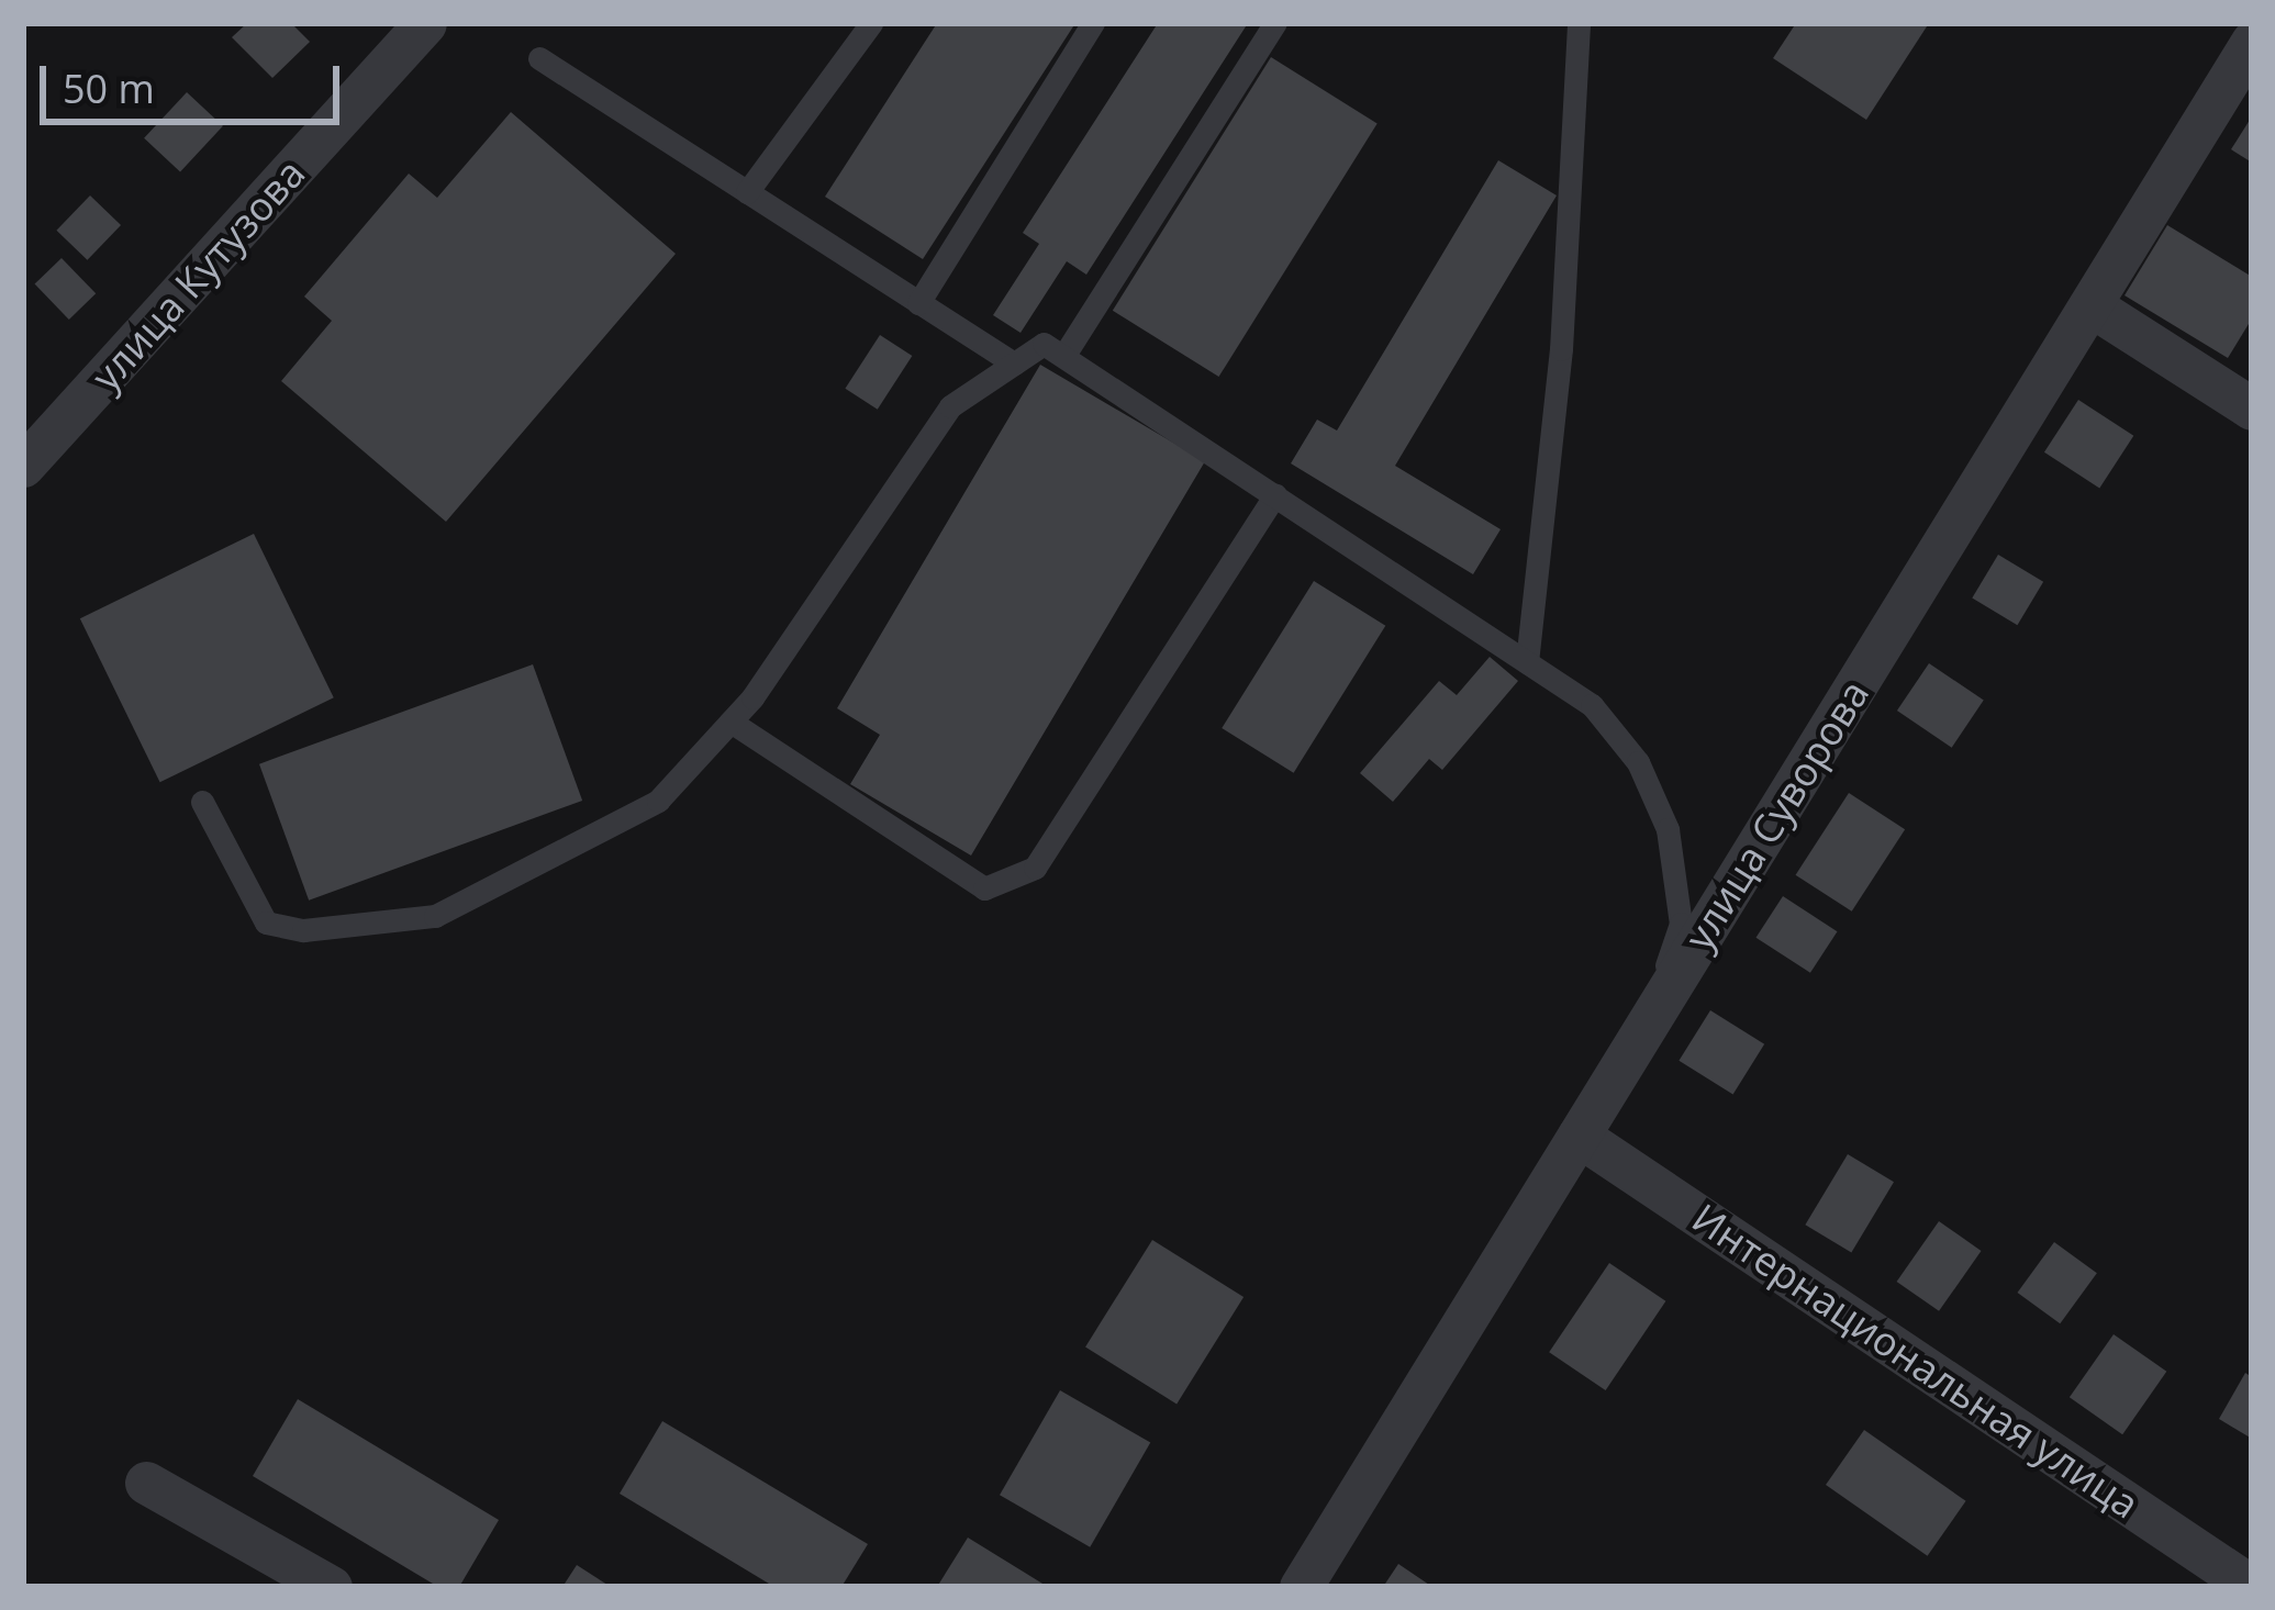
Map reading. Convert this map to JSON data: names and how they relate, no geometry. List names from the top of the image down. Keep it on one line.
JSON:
{"streets":{"street":["улица Кутузова","улица Суворова","Интернациональная улица"]},"crossings":[["улица Суворова","Интернациональная улица"]],"scale_bar":"50 m"}
